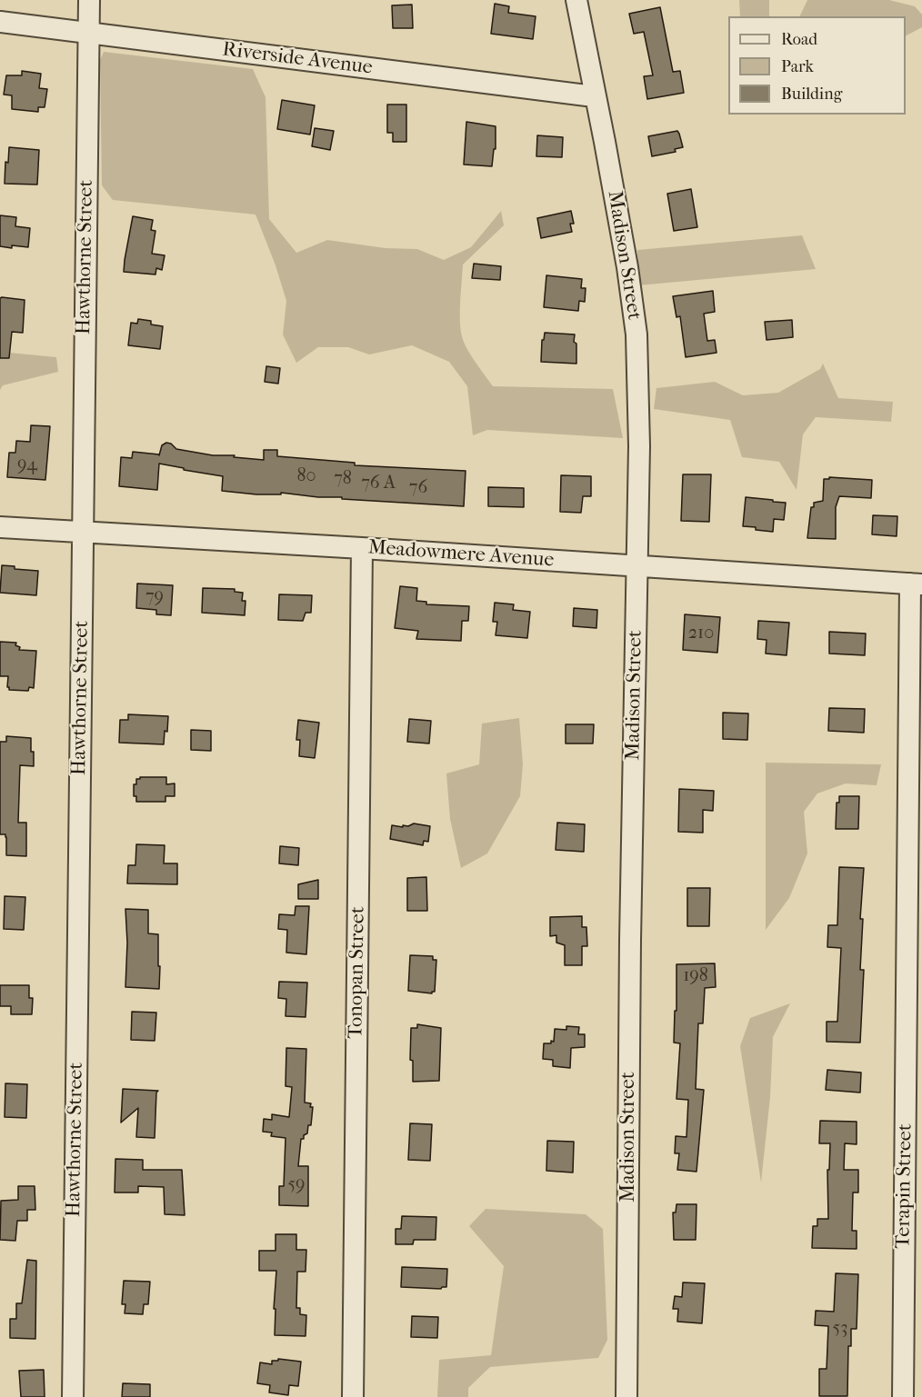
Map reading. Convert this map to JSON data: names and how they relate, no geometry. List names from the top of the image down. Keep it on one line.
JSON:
{"streets":{"street":["Riverside Avenue","Madison Street","Hawthorne Street","Meadowmere Avenue","Tonopan Street","Terapin Street"]},"crossings":[["Riverside Avenue","Madison Street"],["Riverside Avenue","Hawthorne Street"],["Madison Street","Meadowmere Avenue"],["Hawthorne Street","Meadowmere Avenue"],["Meadowmere Avenue","Tonopan Street"],["Meadowmere Avenue","Terapin Street"]],"house_numbers":["94","80","78","76 A","76","79","210","198","59","53"],"legend":["Road","Park","Building"]}
